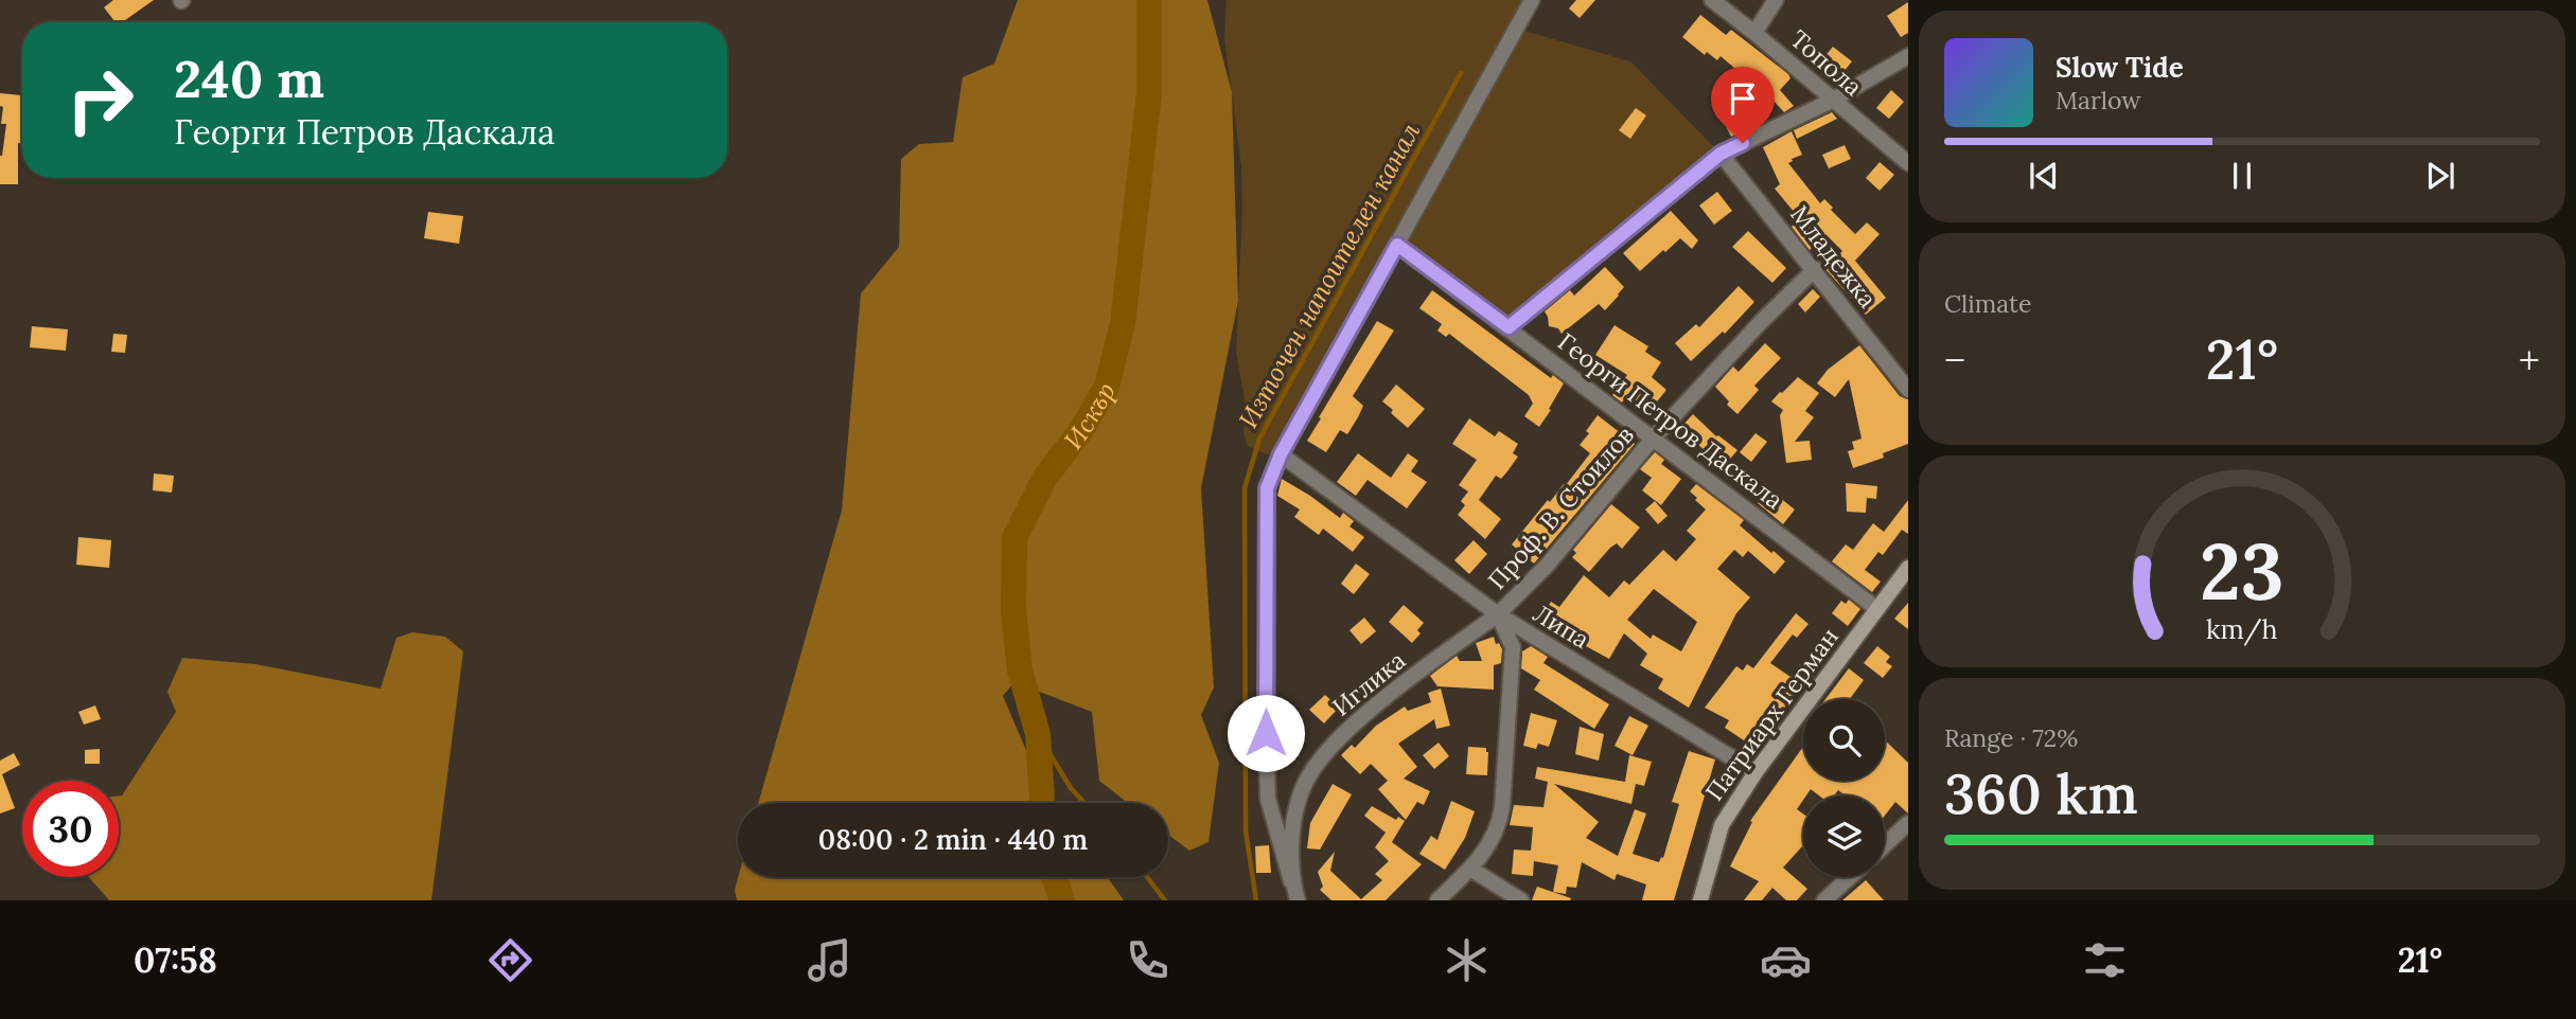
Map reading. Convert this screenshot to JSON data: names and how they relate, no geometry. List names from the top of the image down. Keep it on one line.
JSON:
{"streets":{"street":["Топола","Младежка","Георги Петров Даскала","Проф. В. Стоилов","Липа","Иглика","Патриарх Герман"]},"crossings":[["Младежка","Проф. В. Стоилов"],["Георги Петров Даскала","Проф. В. Стоилов"],["Георги Петров Даскала","Патриарх Герман"],["Проф. В. Стоилов","Липа"],["Проф. В. Стоилов","Иглика"],["Липа","Иглика"],["Липа","Патриарх Герман"]],"water":["Източен напоителен канал","Искър"],"page":{"turn":["240 m","Георги Петров Даскала"],"song":["Slow Tide","Marlow"],"tile":["Climate",["Range · 72%","360 km"]],"heat":["−","21°","+"],"limit":"30","trip":"08:00 · 2 min · 440 m","tabs":["07:58","21°"],"gauge":["23","km/h"]}}
